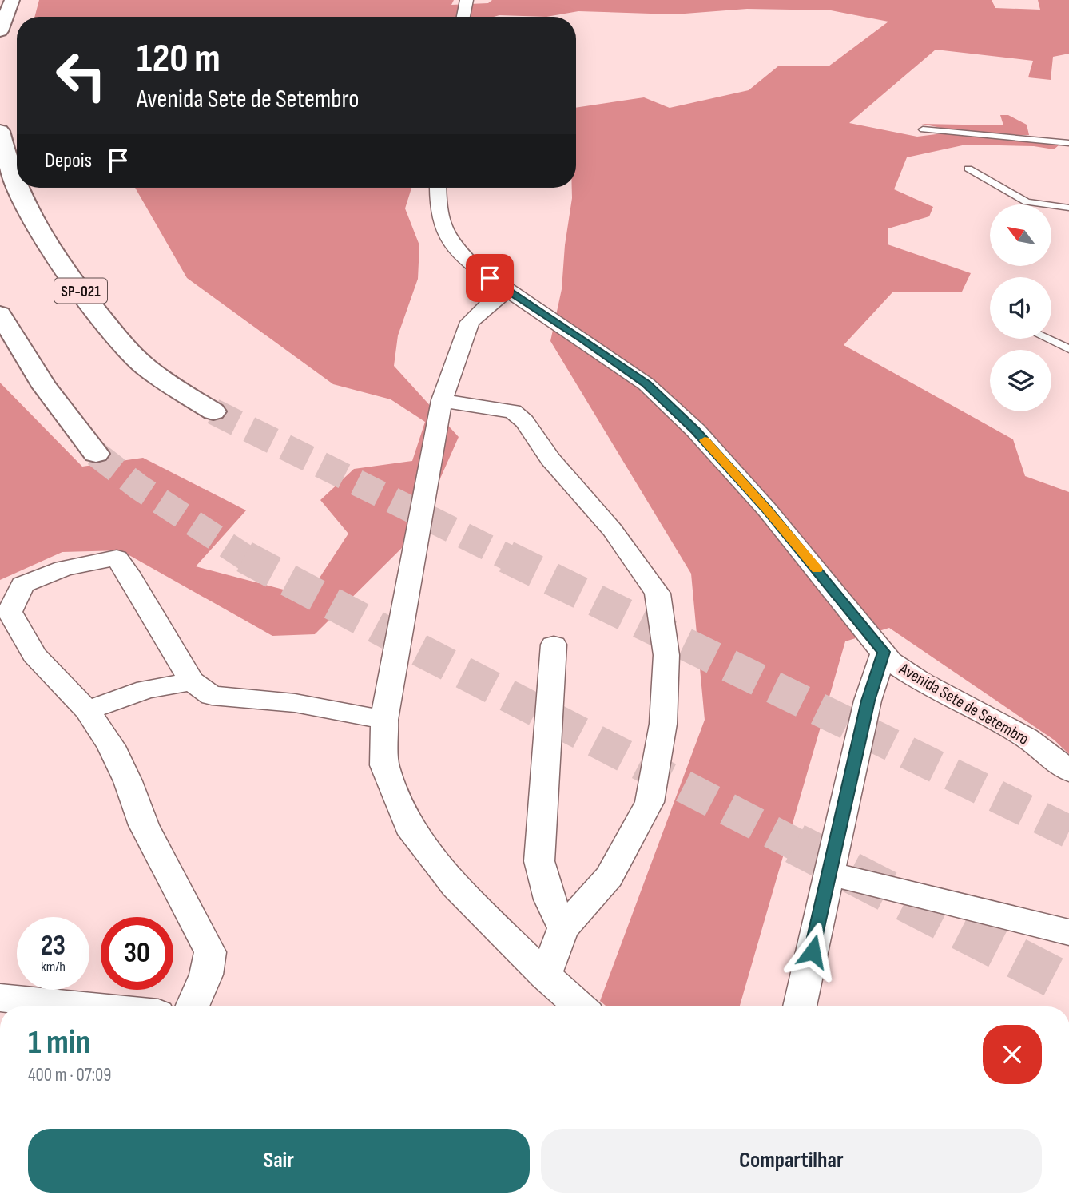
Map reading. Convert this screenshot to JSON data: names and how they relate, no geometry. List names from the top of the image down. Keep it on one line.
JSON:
{"streets":{"highway":["SP-021"],"street":["Avenida Sete de Setembro"]},"north":"top left","page":{"turn":["120 m","Avenida Sete de Setembro"],"then":"Depois","speed":"23 km/h","limit":"30","heading":["1 min","400 m · 07:09"],"buttons":["Sair","Compartilhar"]}}
